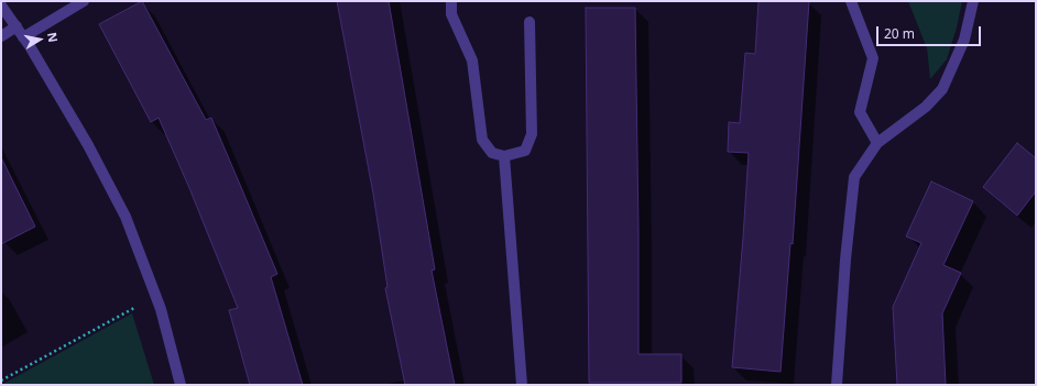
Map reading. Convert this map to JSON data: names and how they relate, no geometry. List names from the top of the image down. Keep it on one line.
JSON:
{"scale_bar":"20 m","north":"right"}
